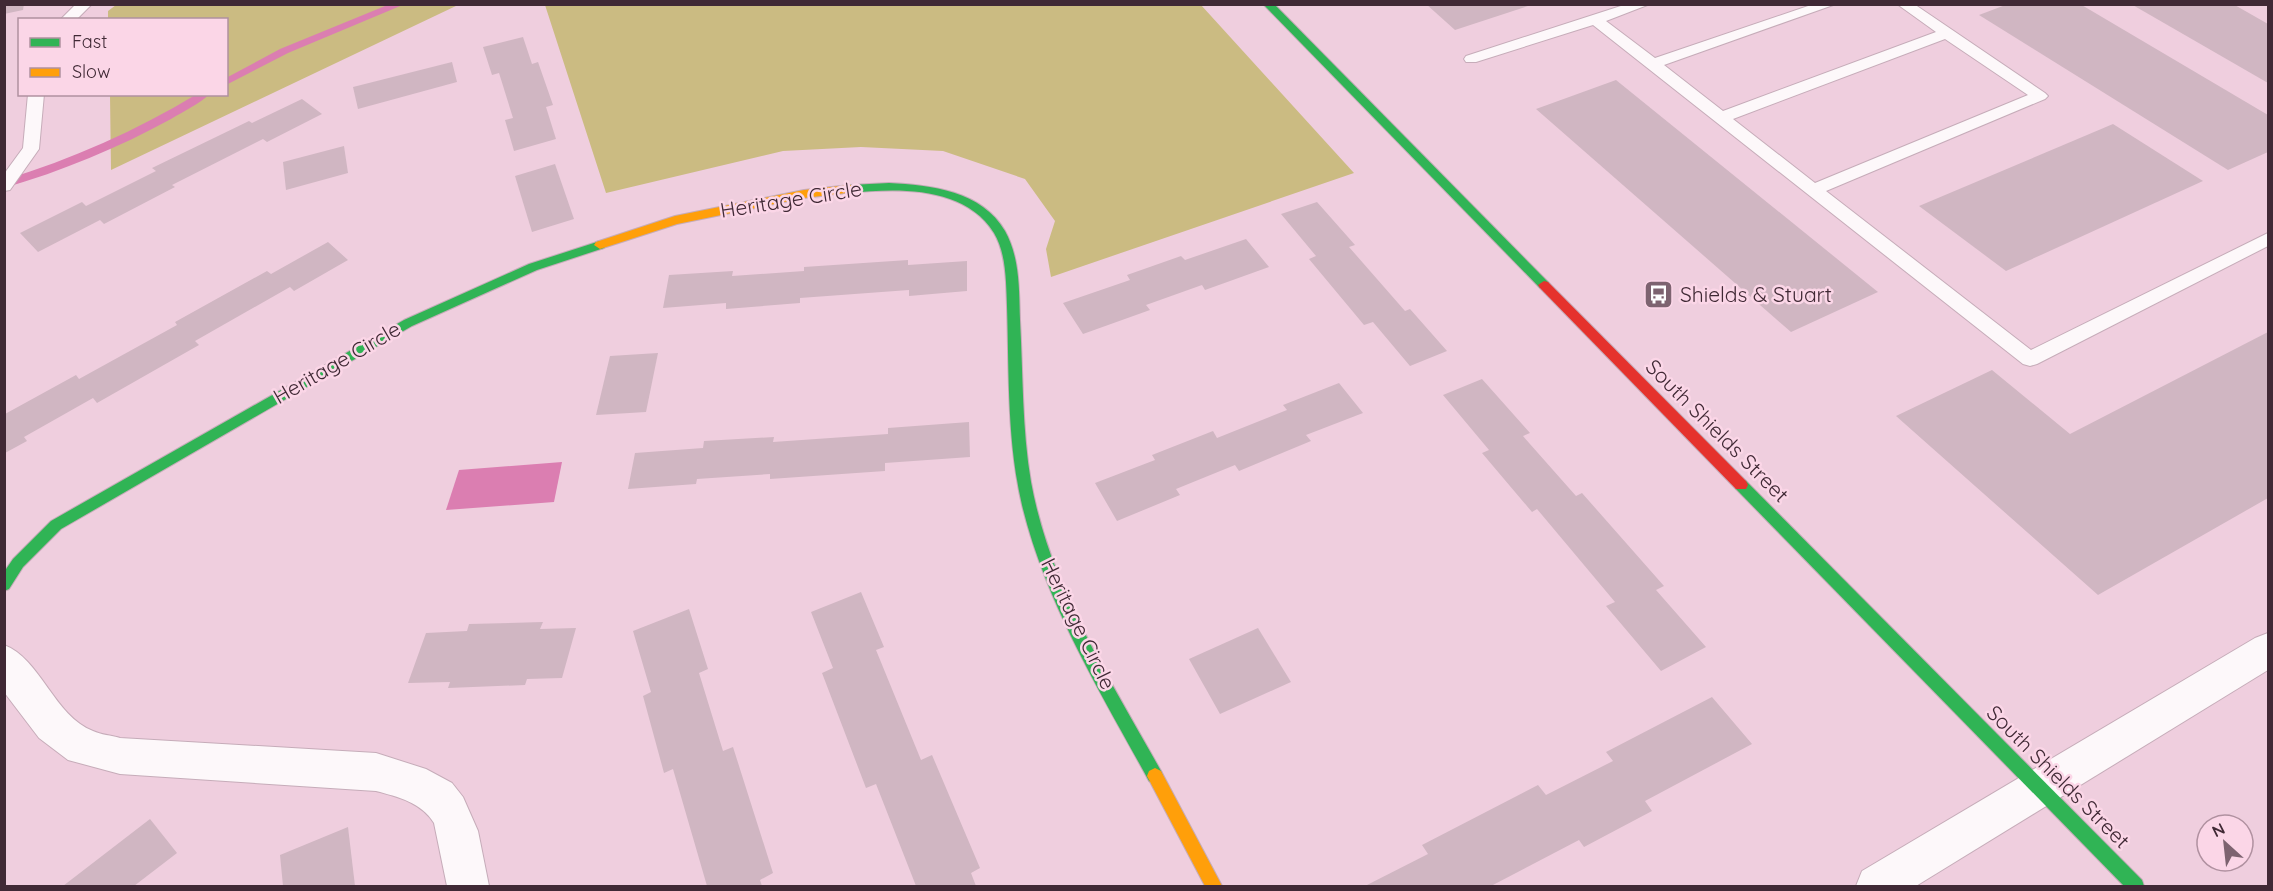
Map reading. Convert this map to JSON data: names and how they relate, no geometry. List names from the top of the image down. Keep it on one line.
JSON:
{"streets":{"street":["Heritage Circle","South Shields Street"]},"places":{"bus stop":["Shields & Stuart"]},"legend":["Fast","Slow"],"north":"top left"}
